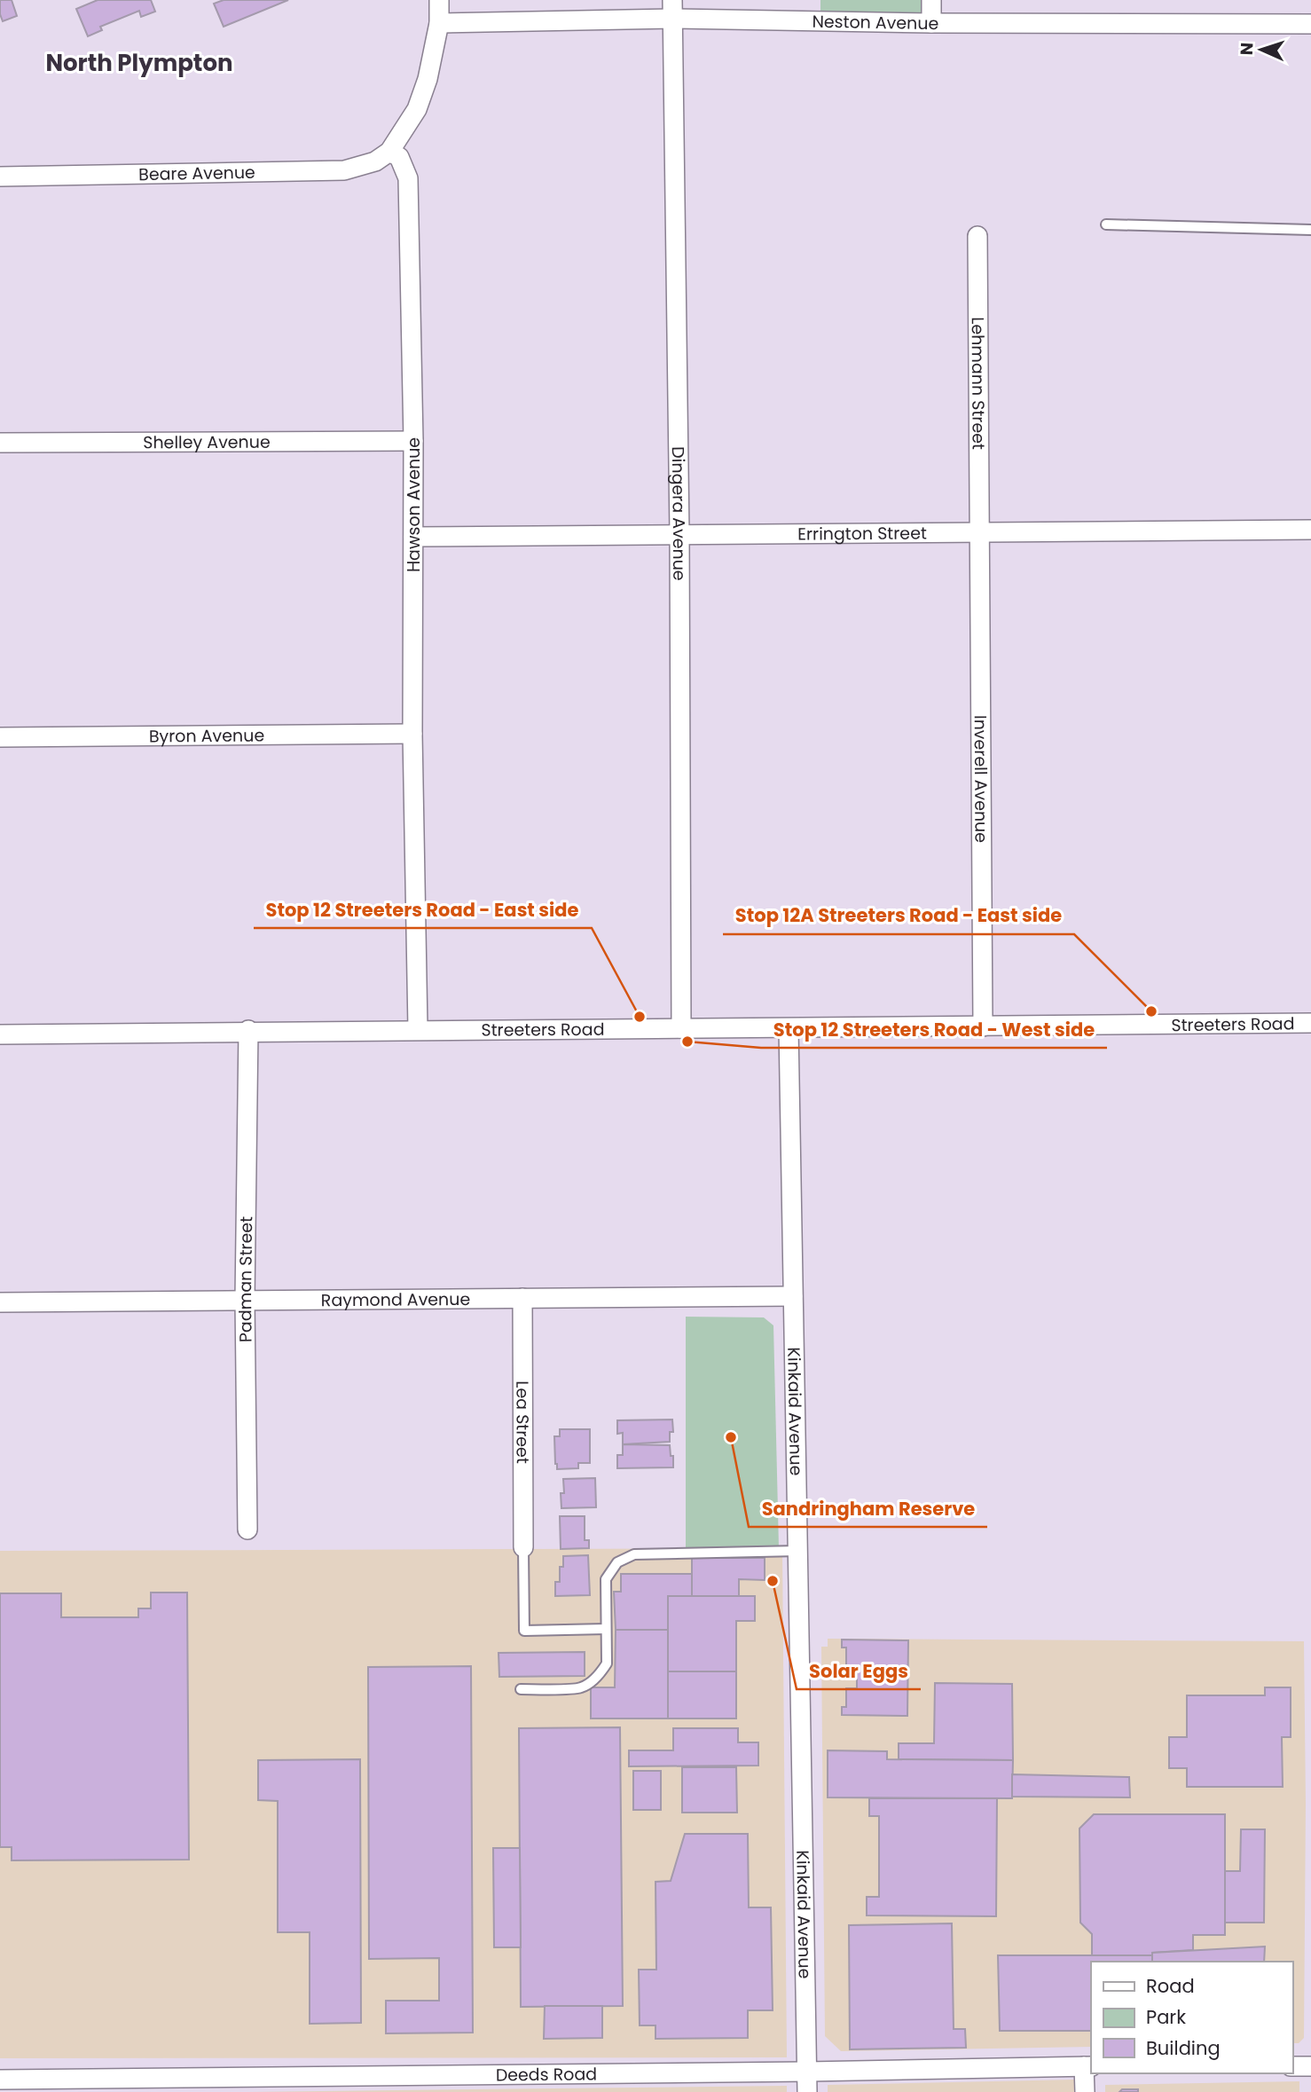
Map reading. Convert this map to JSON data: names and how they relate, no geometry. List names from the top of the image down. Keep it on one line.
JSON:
{"streets":{"street":["Neston Avenue","Beare Avenue","Lehmann Street","Shelley Avenue","Hawson Avenue","Dingera Avenue","Errington Street","Byron Avenue","Inverell Avenue","Streeters Road","Padman Street","Raymond Avenue","Kinkaid Avenue","Lea Street","Deeds Road"]},"crossings":[["Neston Avenue","Dingera Avenue"],["Beare Avenue","Hawson Avenue"],["Lehmann Street","Errington Street"],["Lehmann Street","Inverell Avenue"],["Shelley Avenue","Hawson Avenue"],["Hawson Avenue","Errington Street"],["Hawson Avenue","Byron Avenue"],["Hawson Avenue","Streeters Road"],["Dingera Avenue","Errington Street"],["Dingera Avenue","Streeters Road"],["Errington Street","Inverell Avenue"],["Inverell Avenue","Streeters Road"],["Streeters Road","Padman Street"],["Streeters Road","Kinkaid Avenue"],["Padman Street","Raymond Avenue"],["Raymond Avenue","Kinkaid Avenue"],["Raymond Avenue","Lea Street"],["Kinkaid Avenue","Deeds Road"]],"districts":["North Plympton"],"places":["Stop 12A Streeters Road - East side","Stop 12 Streeters Road - East side","Stop 12 Streeters Road - West side","Sandringham Reserve","Solar Eggs"],"legend":["Road","Park","Building"],"north":"left"}
